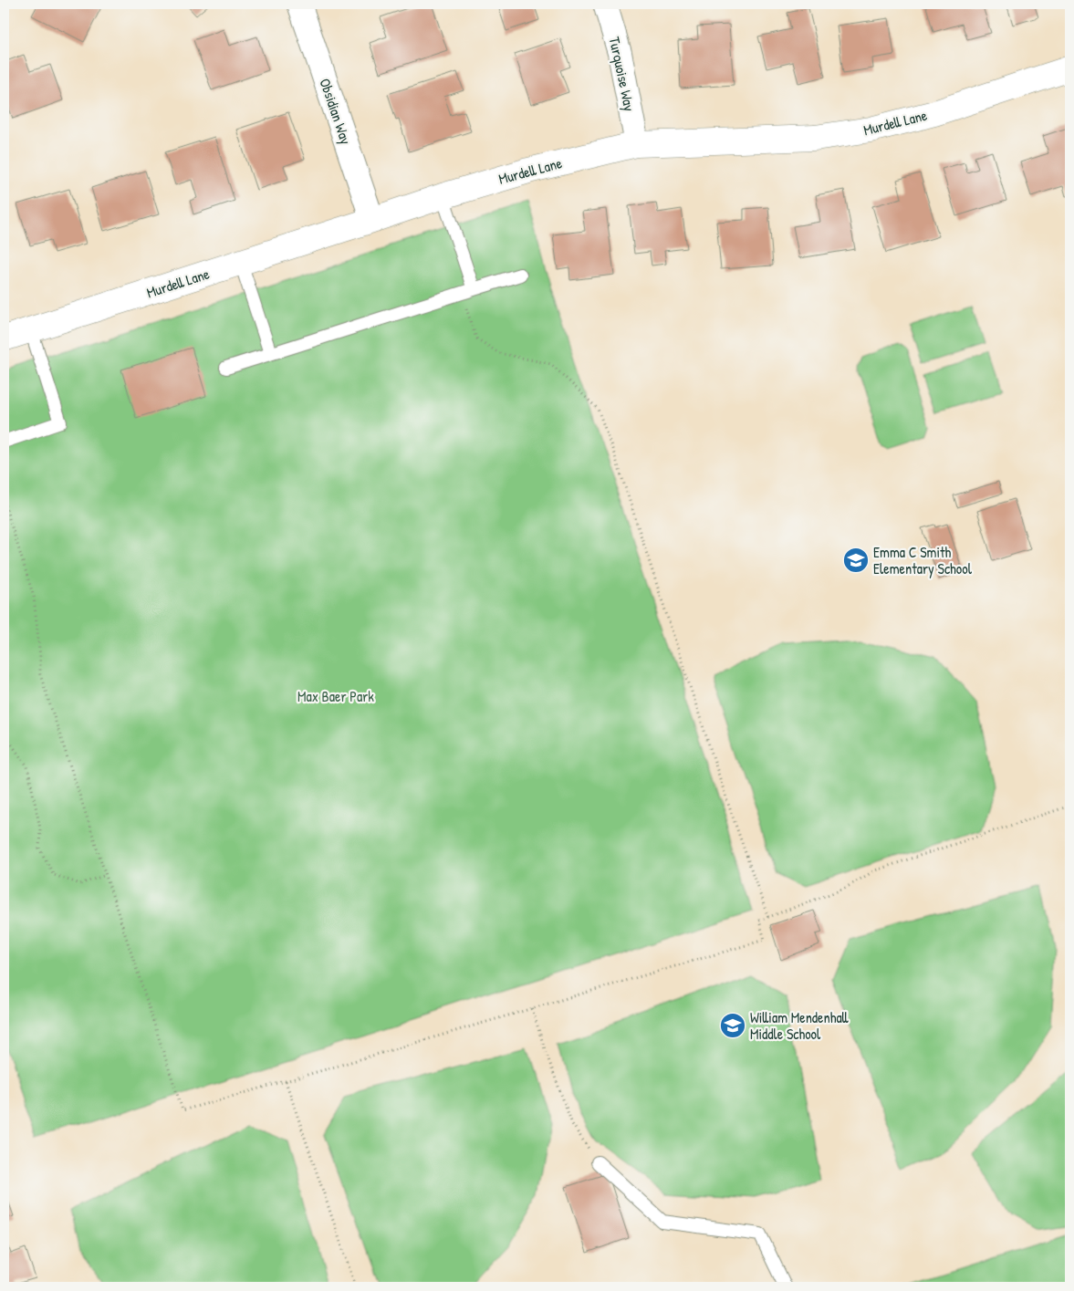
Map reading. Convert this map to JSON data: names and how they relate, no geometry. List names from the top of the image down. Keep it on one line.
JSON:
{"streets":{"street":["Turquoise Way","Obsidian Way","Murdell Lane"]},"crossings":[["Turquoise Way","Murdell Lane"],["Obsidian Way","Murdell Lane"]],"parks":["Max Baer Park"],"places":{"school or university":["Emma C Smith Elementary School","William Mendenhall Middle School"]}}
